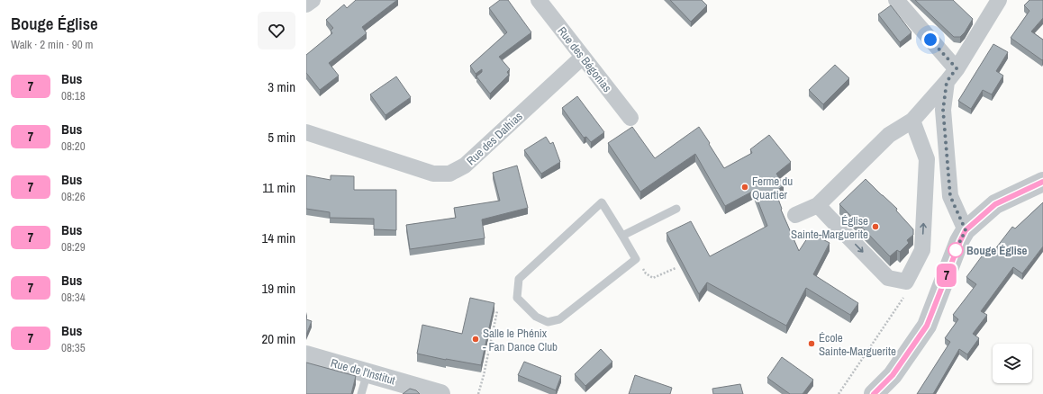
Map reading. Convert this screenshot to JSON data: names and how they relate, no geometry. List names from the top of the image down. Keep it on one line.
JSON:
{"streets":{"street":["Rue des Bégonias","Rue des Dalhias","Rue de l'Institut"]},"crossings":[["Rue des Bégonias","Rue des Dalhias"]],"places":["Ferme du Quartier","Église Sainte-Marguerite","Bouge Église","Salle le Phénix - Fan Dance Club","École Sainte-Marguerite"],"lines":["bus line 7"],"page":{"heading":["Bouge Église","Walk · 2 min · 90 m"],"on_map":"7","list":[{"mark":"7","name":"Bus","note":"08:18","value":"3 min"},{"mark":"7","name":"Bus","note":"08:20","value":"5 min"},{"mark":"7","name":"Bus","note":"08:26","value":"11 min"},{"mark":"7","name":"Bus","note":"08:29","value":"14 min"},{"mark":"7","name":"Bus","note":"08:34","value":"19 min"},{"mark":"7","name":"Bus","note":"08:35","value":"20 min"}]}}
